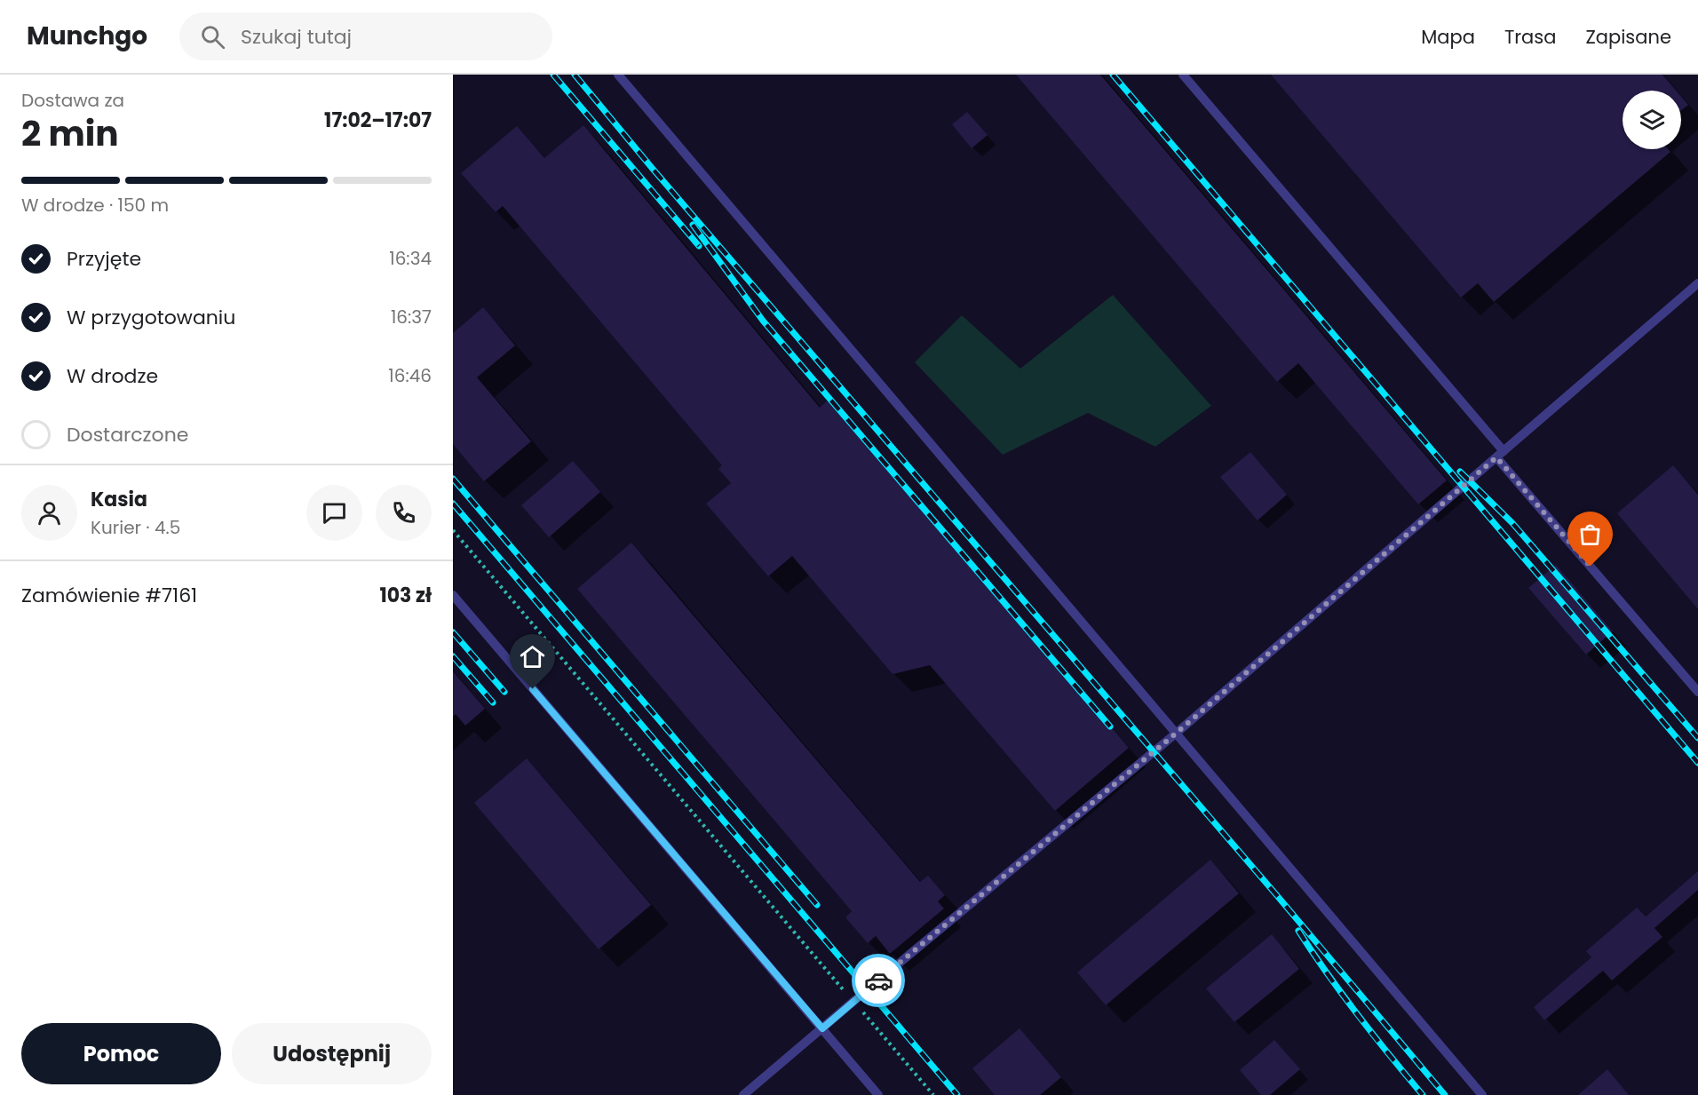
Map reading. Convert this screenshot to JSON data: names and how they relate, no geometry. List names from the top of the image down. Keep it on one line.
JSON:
{"page":{"header":"Munchgo","search":"Szukaj tutaj","nav":["Mapa","Trasa","Zapisane"],"heading":["2 min","Dostawa za","17:02–17:07"],"panel":["Kasia","Kurier · 4.5","Zamówienie #7161","103 zł"],"bar":"W drodze · 150 m","list":[["Przyjęte","16:34"],["W przygotowaniu","16:37"],["W drodze","16:46"],"Dostarczone"],"buttons":["Pomoc","Udostępnij"]}}
